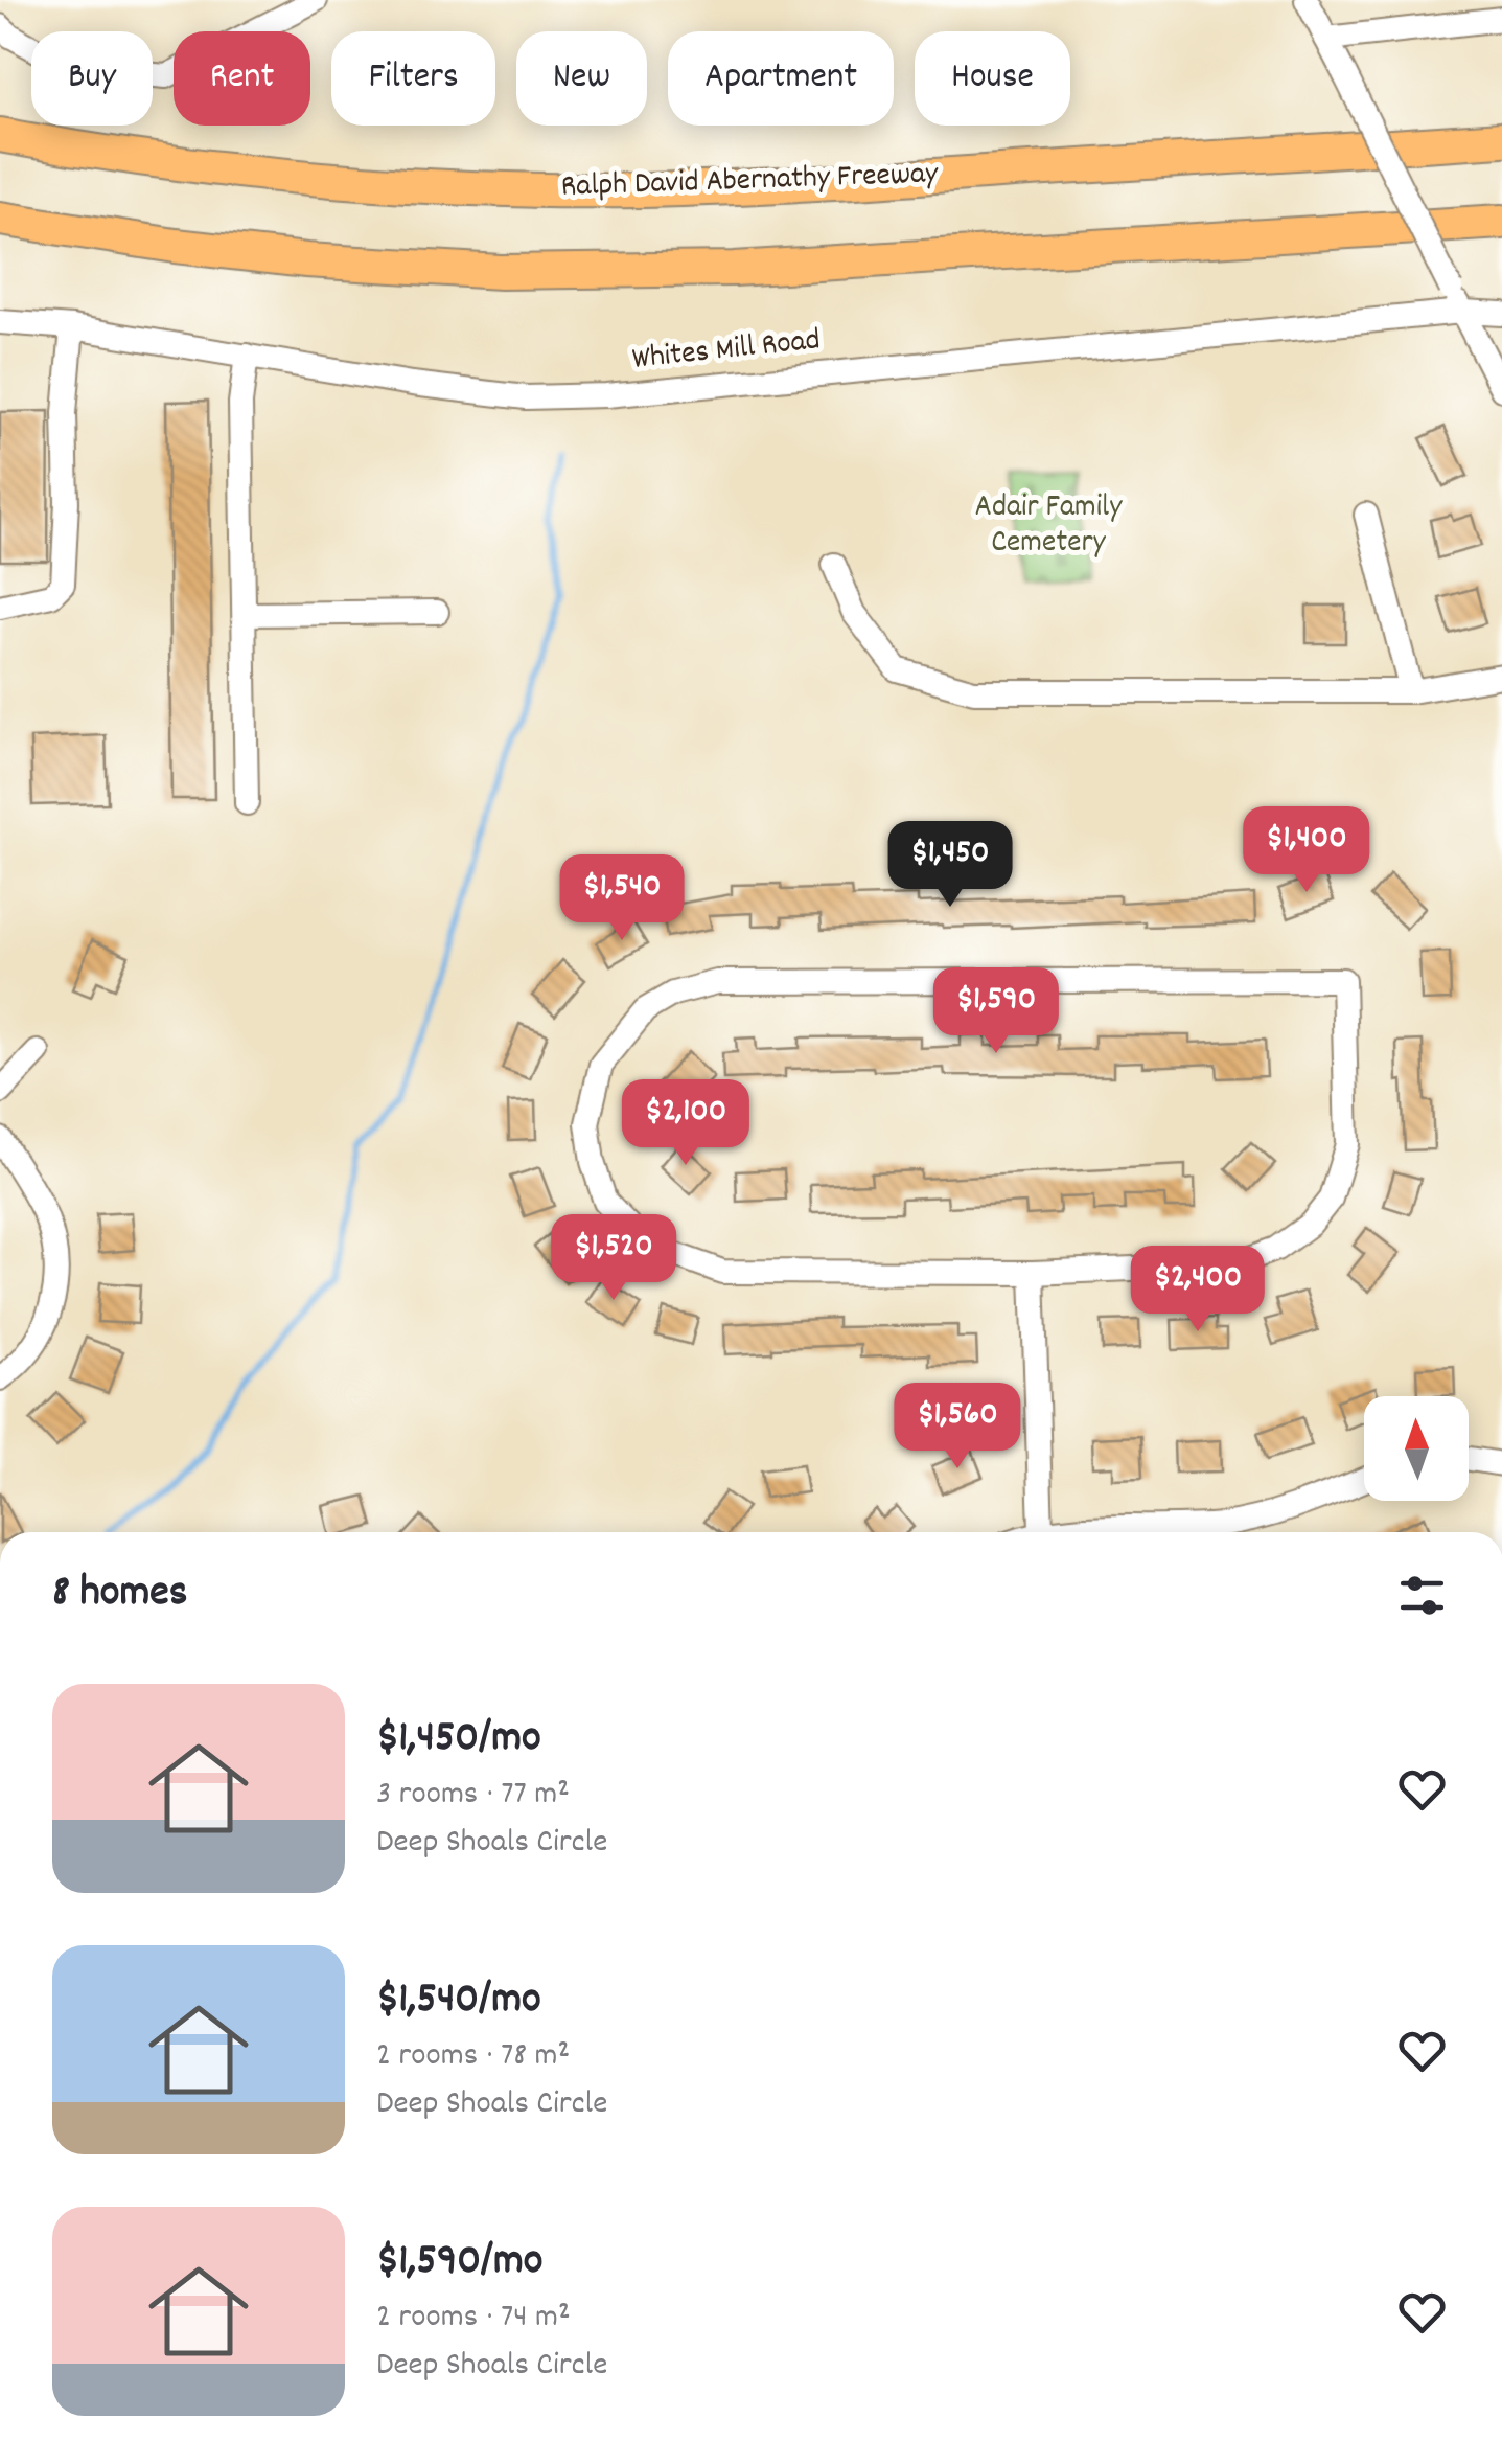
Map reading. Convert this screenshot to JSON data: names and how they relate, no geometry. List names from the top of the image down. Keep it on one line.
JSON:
{"streets":{"highway":["Ralph David Abernathy Freeway"],"street":["Whites Mill Road"]},"parks":["Adair Family Cemetery"],"north":"top","page":{"chip":["Buy","Rent","Filters","New","Apartment","House"],"price":["$1,400","$1,450","$1,540","$1,590","$2,100","$1,520","$2,400","$1,560"],"heading":"8 homes","list":[{"name":"$1,450/mo","note":"3 rooms · 77 m² · Deep Shoals Circle"},{"name":"$1,540/mo","note":"2 rooms · 78 m² · Deep Shoals Circle"},{"name":"$1,590/mo","note":"2 rooms · 74 m² · Deep Shoals Circle"}]}}
